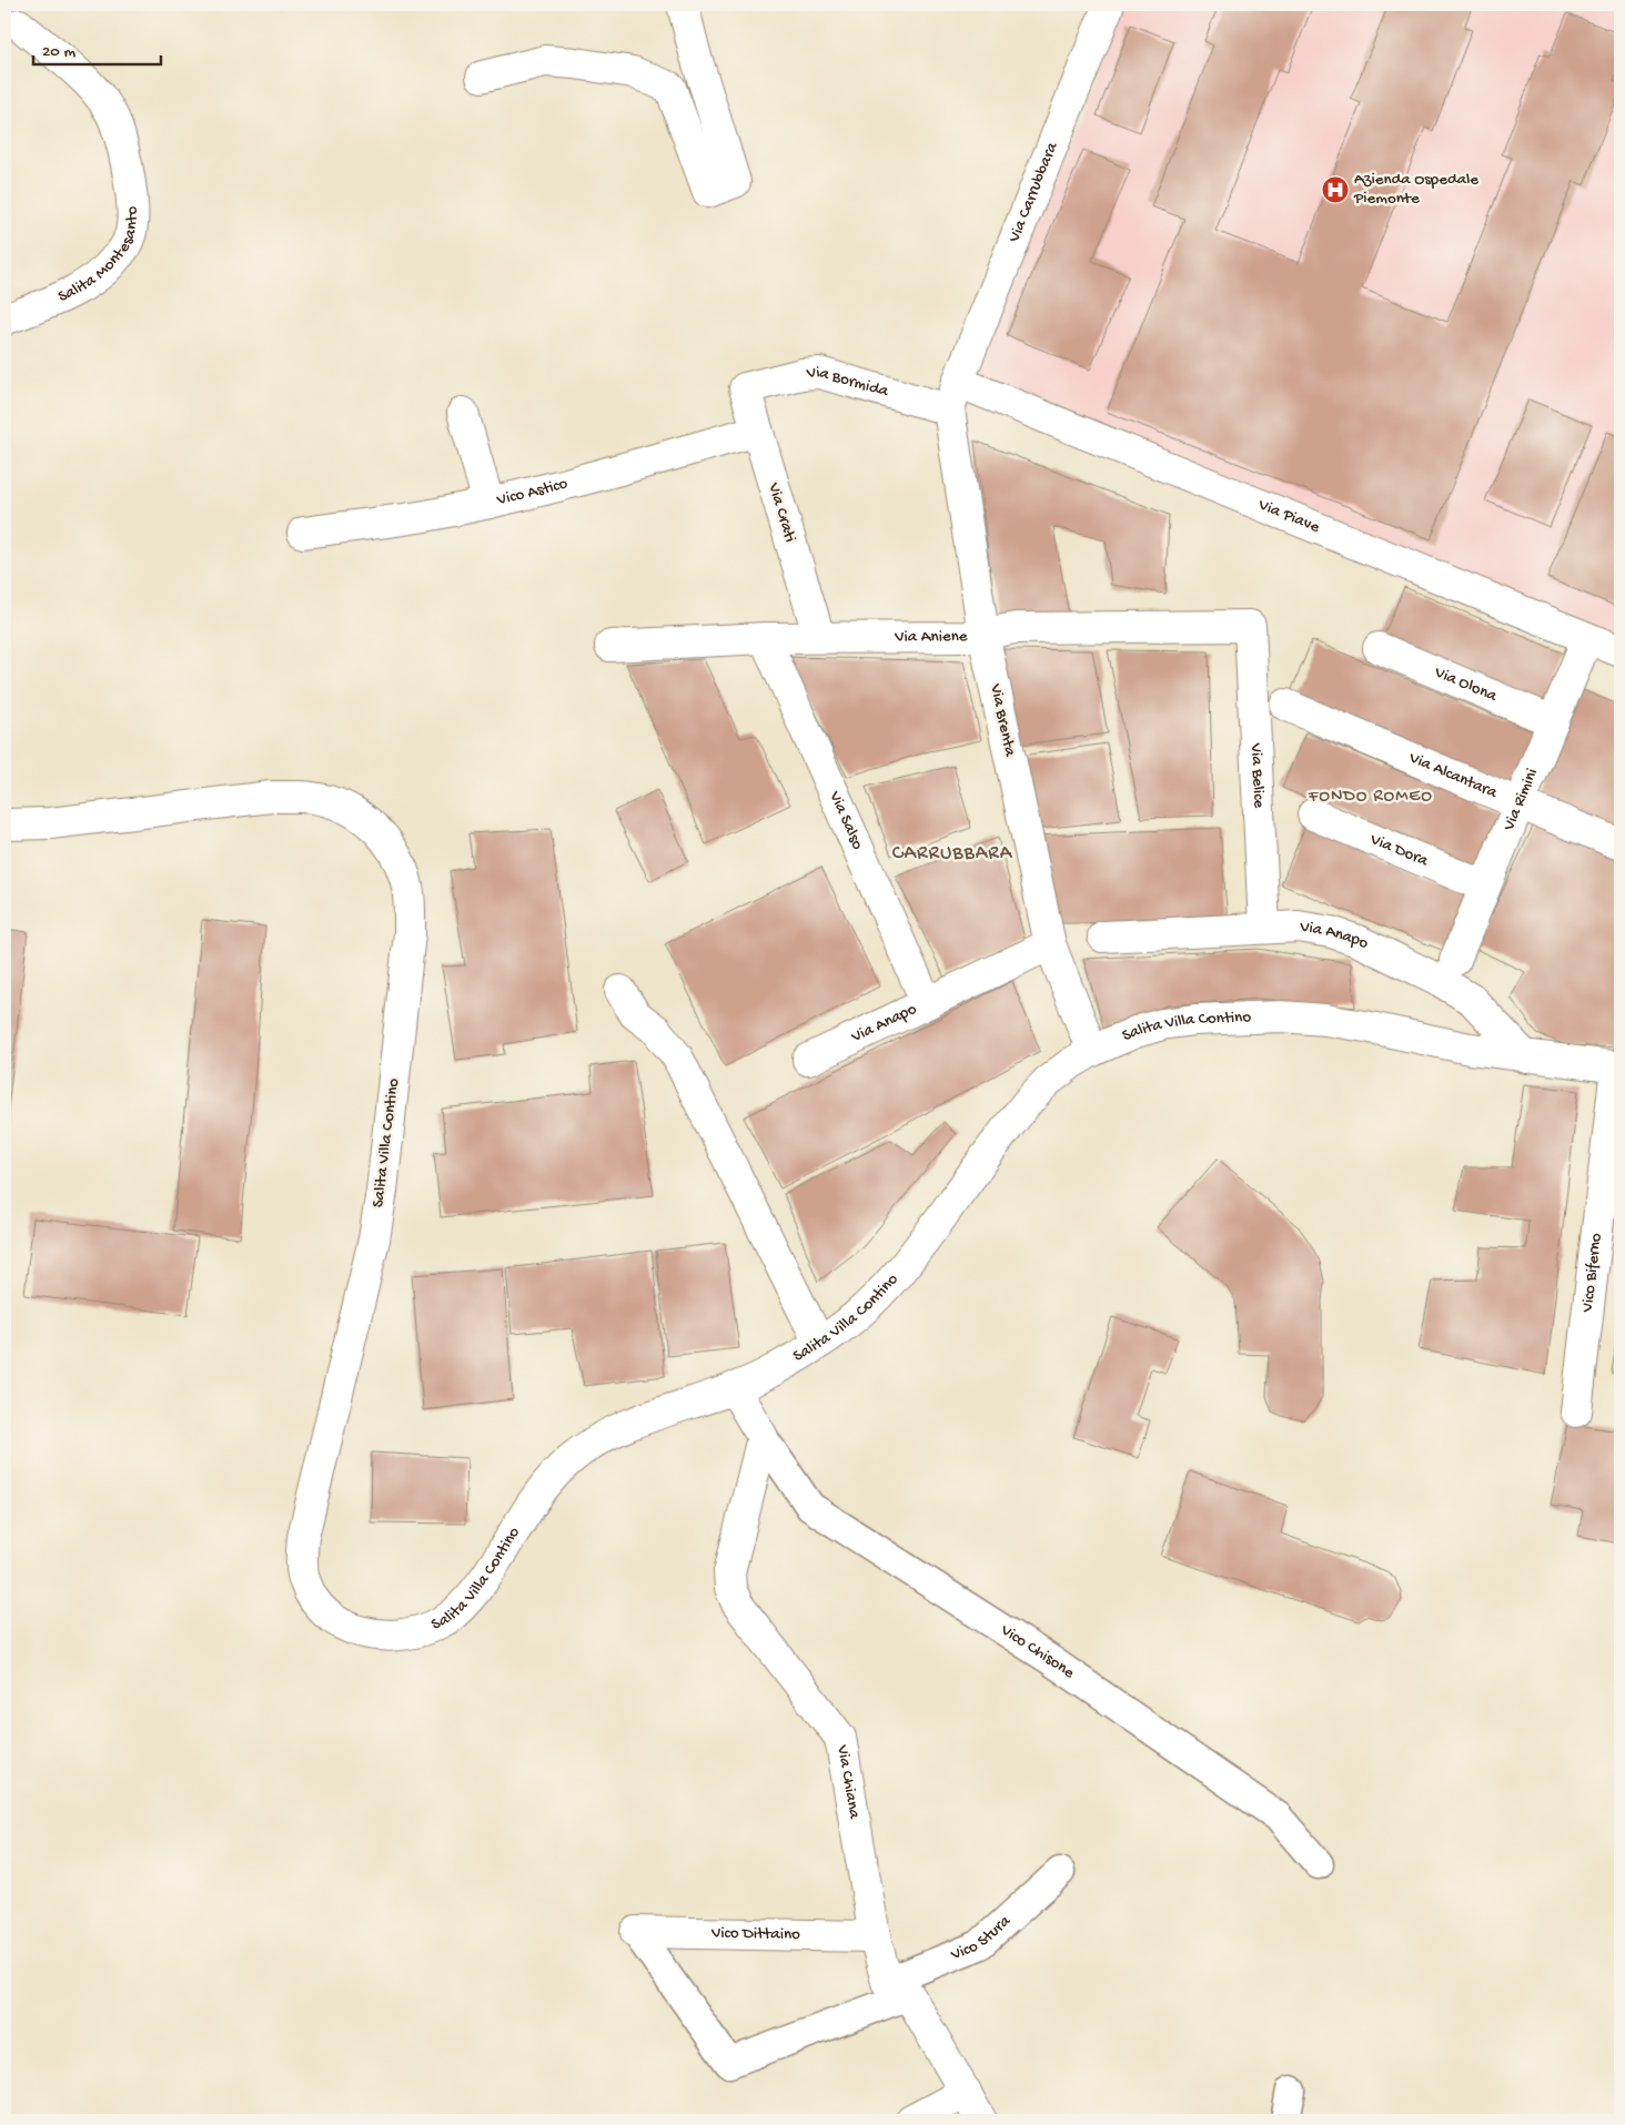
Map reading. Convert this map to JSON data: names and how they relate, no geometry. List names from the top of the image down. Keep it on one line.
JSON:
{"streets":{"street":["Via Carrubbara","Salita Montesanto","Via Bormida","Vico Astico","Via Crati","Via Piave","Via Aniene","Via Olona","Via Brenta","Via Alcantara","Via Belice","Via Rimini","Via Salso","Via Dora","Via Anapo","Salita Villa Contino","Vico Biferno","Vico Chisone","Via Chiana","Vico Dittaino","Vico Stura"]},"crossings":[["Via Carrubbara","Via Piave"],["Via Carrubbara","Via Brenta"],["Via Bormida","Via Crati"],["Via Bormida","Via Brenta"],["Vico Astico","Via Crati"],["Via Crati","Via Aniene"],["Via Piave","Via Brenta"],["Via Piave","Via Rimini"],["Via Aniene","Via Brenta"],["Via Aniene","Via Belice"],["Via Aniene","Via Salso"],["Via Olona","Via Rimini"],["Via Brenta","Via Anapo"],["Via Brenta","Salita Villa Contino"],["Via Alcantara","Via Rimini"],["Via Belice","Via Anapo"],["Via Rimini","Via Dora"],["Via Salso","Via Anapo"],["Via Anapo","Salita Villa Contino"],["Salita Villa Contino","Vico Biferno"],["Vico Chisone","Via Chiana"],["Via Chiana","Vico Dittaino"],["Via Chiana","Vico Stura"],["Vico Dittaino","Vico Stura"]],"districts":["FONDO ROMEO","CARRUBBARA"],"places":{"hospital":["Azienda Ospedale Piemonte"]},"scale_bar":"20 m"}
